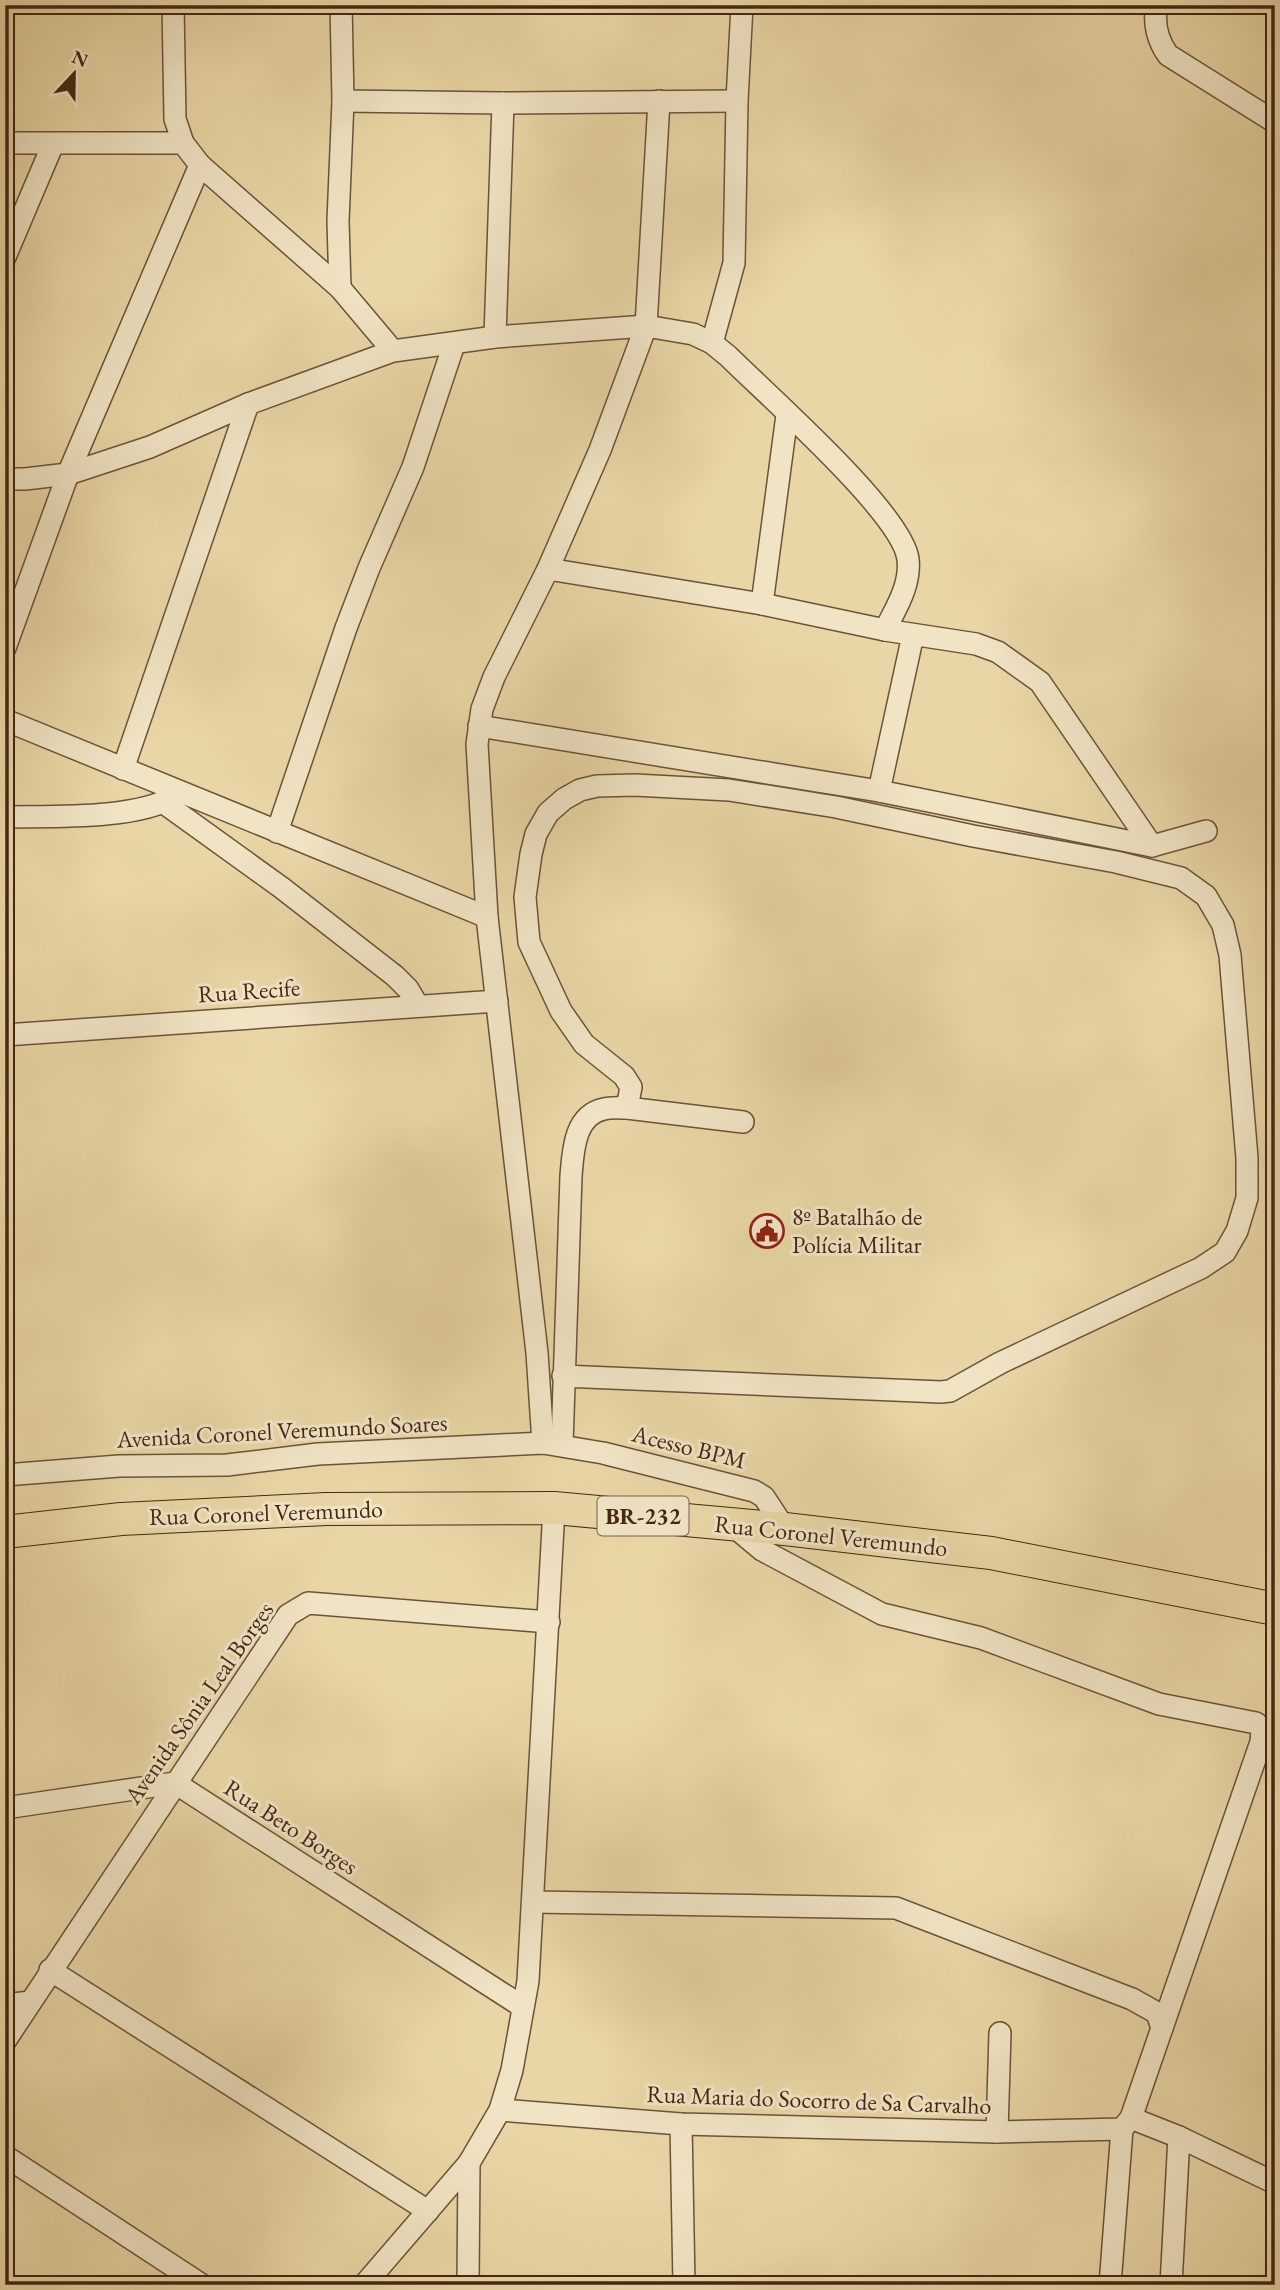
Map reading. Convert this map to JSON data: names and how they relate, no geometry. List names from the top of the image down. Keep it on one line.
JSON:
{"streets":{"highway":["Rua Coronel Veremundo","BR-232"],"street":["Rua Recife","Avenida Coronel Veremundo Soares","Acesso BPM","Avenida Sônia Leal Borges","Rua Beto Borges","Rua Maria do Socorro de Sa Carvalho"]},"crossings":[["Avenida Coronel Veremundo Soares","Acesso BPM"],["Acesso BPM","Rua Coronel Veremundo"],["Avenida Sônia Leal Borges","Rua Beto Borges"]],"places":{"public building":["8º Batalhão de Polícia Militar"]},"north":"top"}
